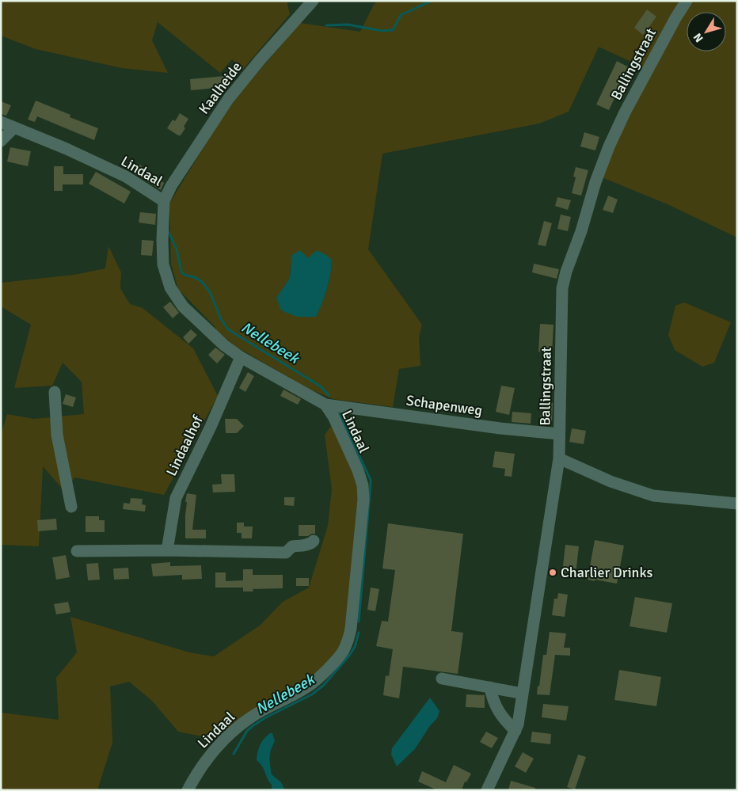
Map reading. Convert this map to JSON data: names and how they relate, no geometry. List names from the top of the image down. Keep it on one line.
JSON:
{"streets":{"street":["Ballingstraat","Kaalheide","Lindaal","Schapenweg","Lindaalhof"]},"crossings":[["Ballingstraat","Schapenweg"],["Kaalheide","Lindaal"],["Lindaal","Schapenweg"],["Lindaal","Lindaalhof"]],"water":["Nellebeek"],"places":["Charlier Drinks"],"north":"bottom left"}
